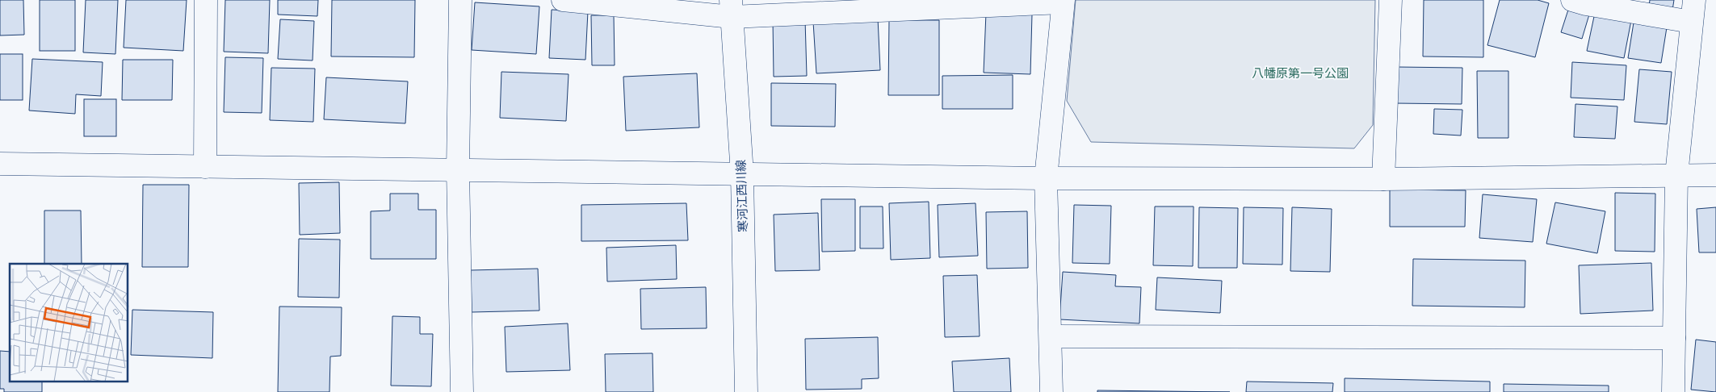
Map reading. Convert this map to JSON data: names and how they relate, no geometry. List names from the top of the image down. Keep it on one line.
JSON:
{"streets":{"street":["寒河江西川線"]},"parks":["八幡原第一号公園"]}
